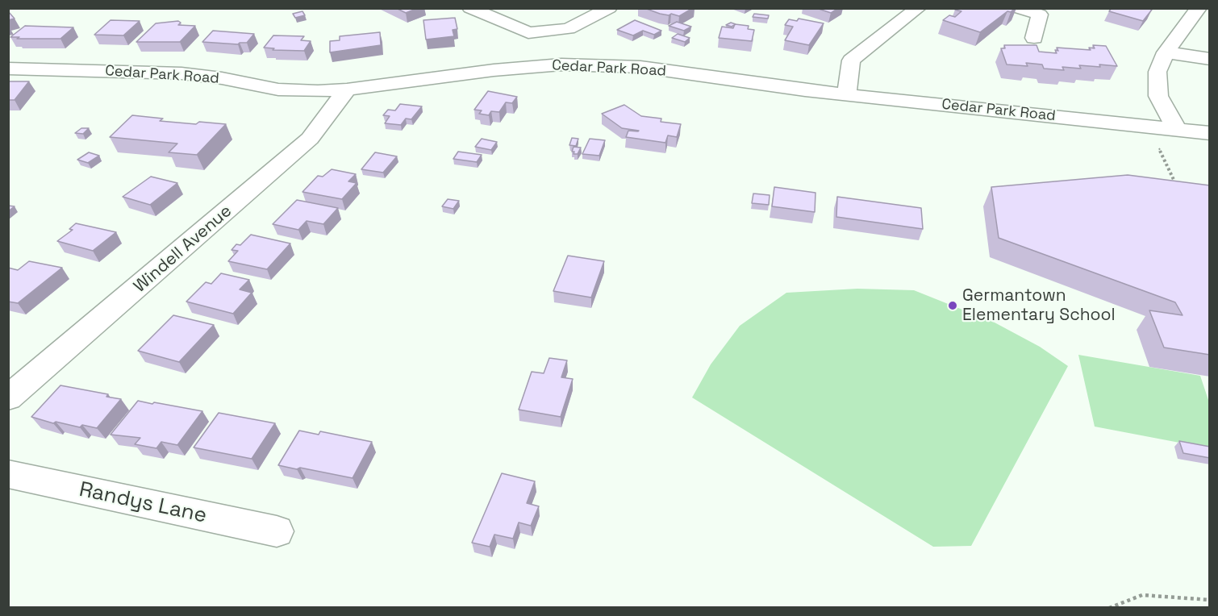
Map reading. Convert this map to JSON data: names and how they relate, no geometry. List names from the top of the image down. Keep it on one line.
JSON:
{"streets":{"street":["Cedar Park Road","Windell Avenue","Randys Lane"]},"crossings":[["Cedar Park Road","Windell Avenue"]],"places":["Germantown Elementary School"]}
